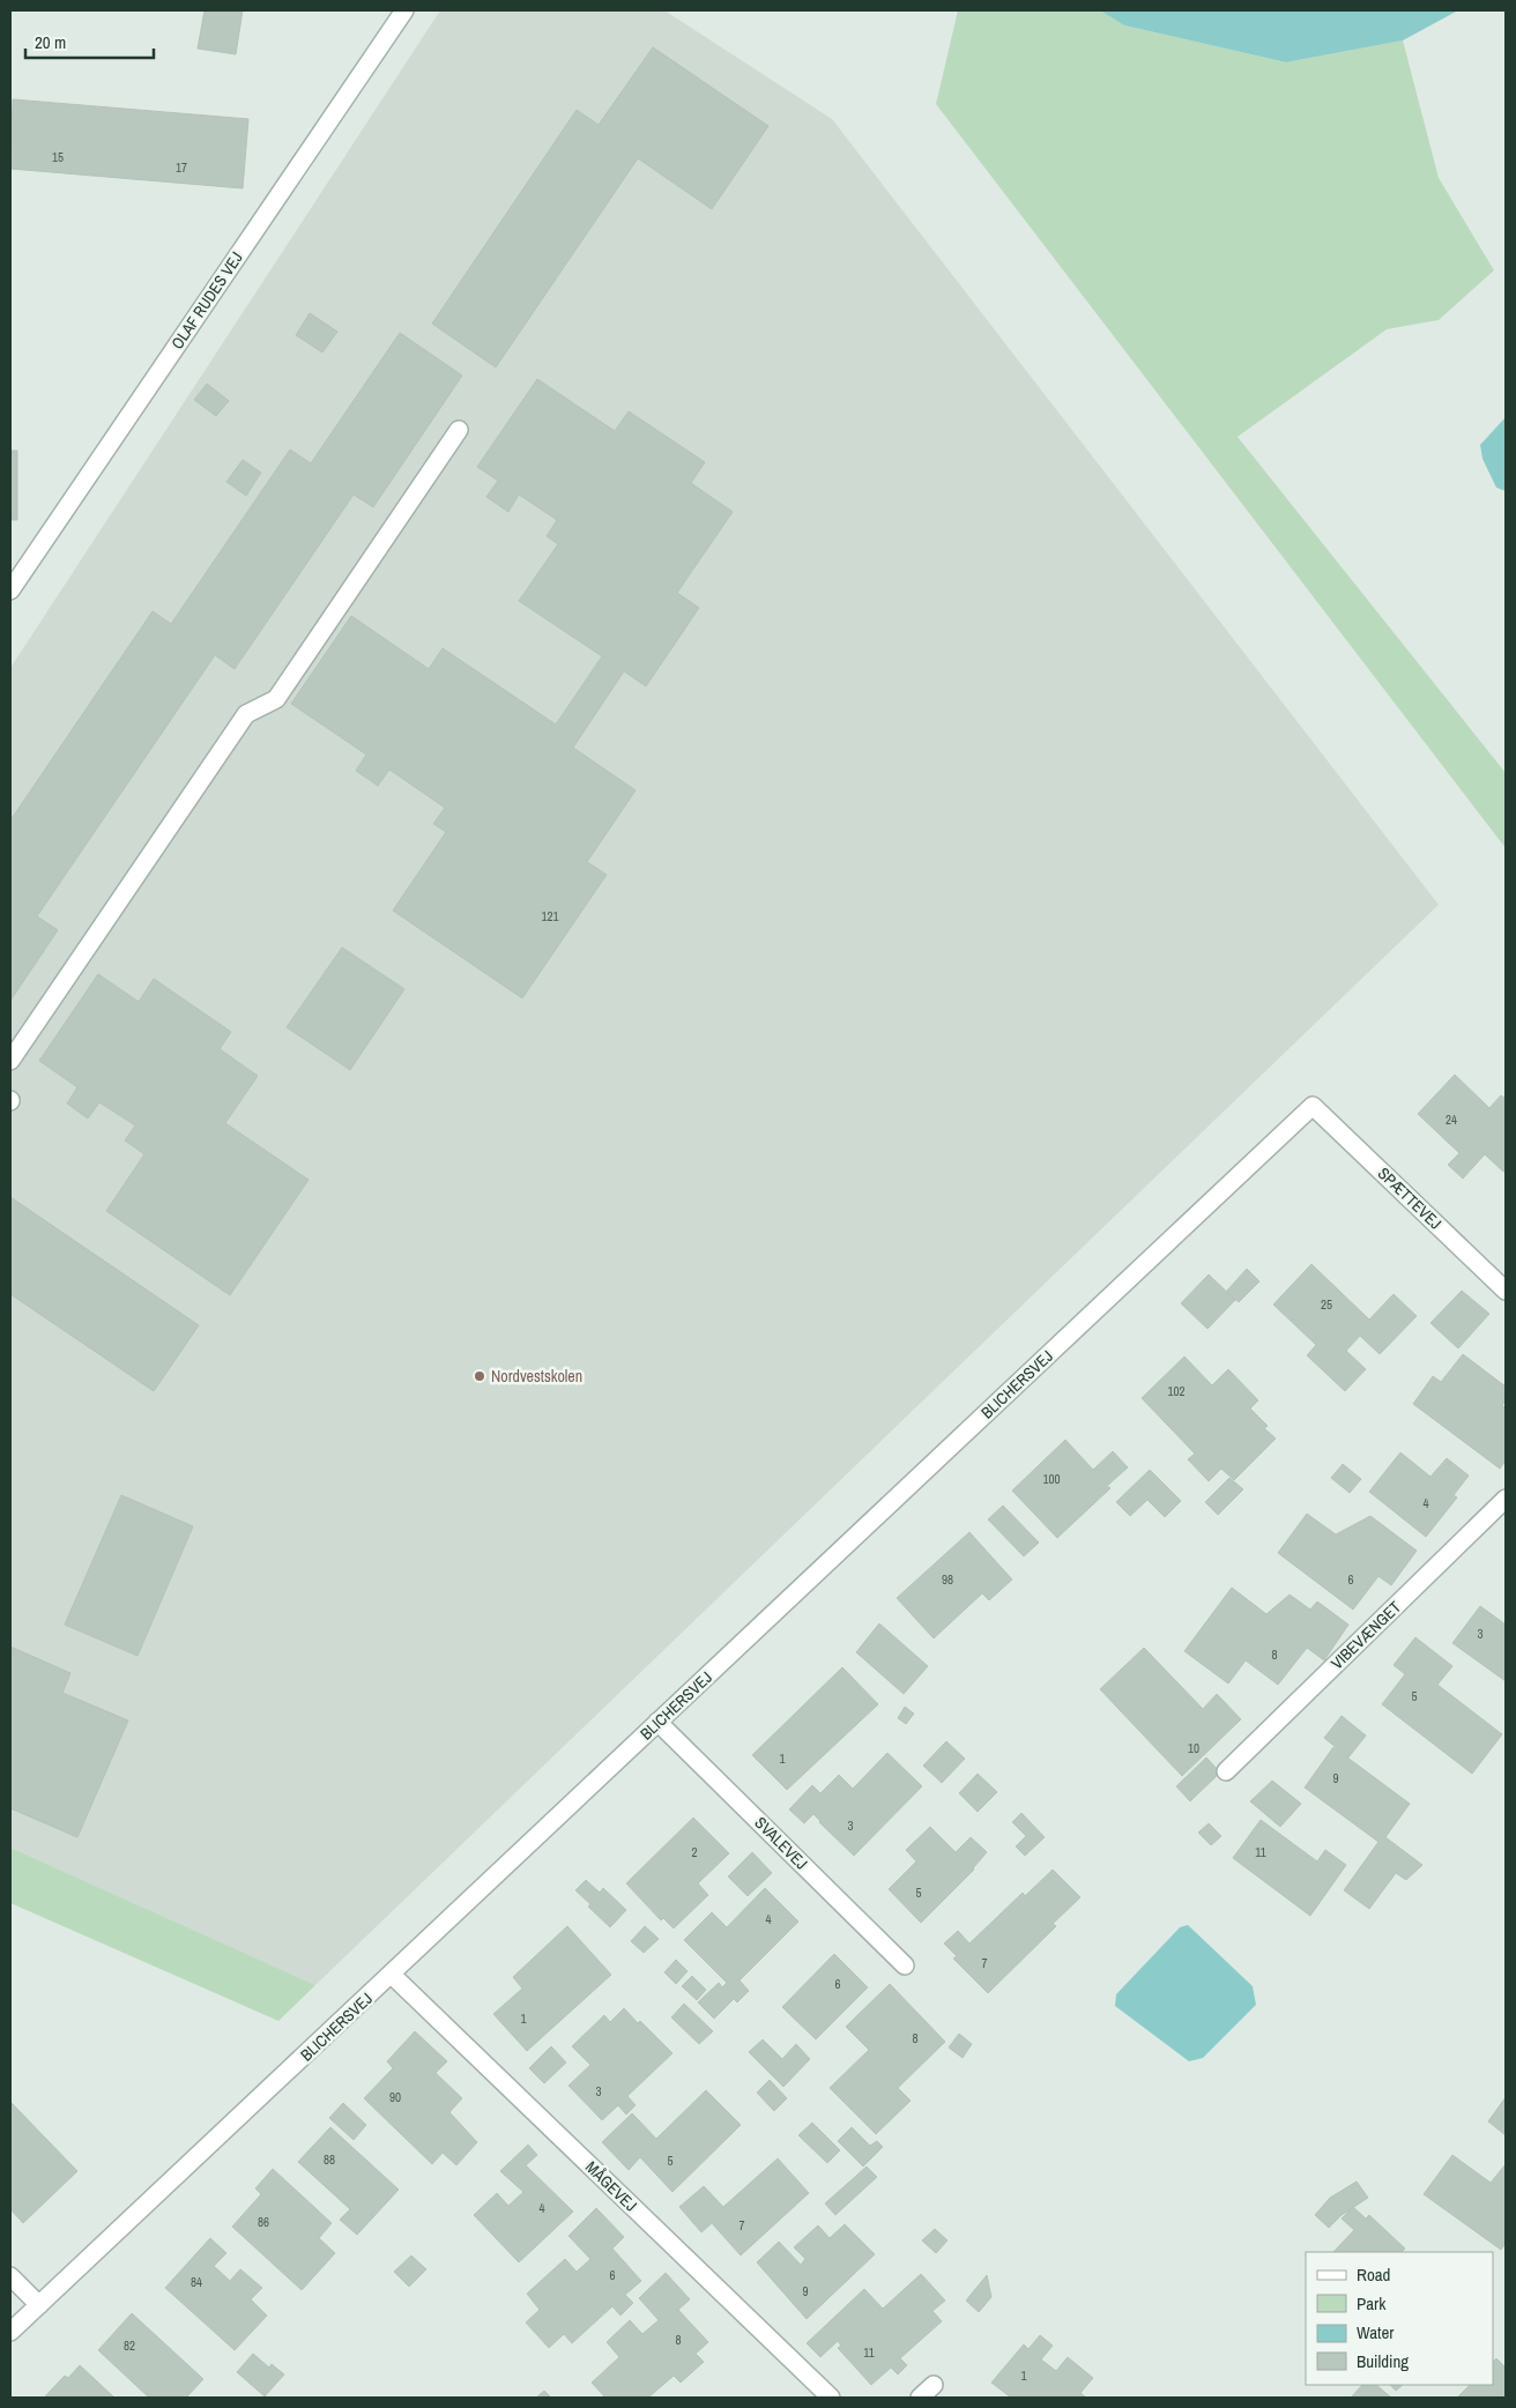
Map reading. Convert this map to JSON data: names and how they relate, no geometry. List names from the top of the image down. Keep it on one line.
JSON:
{"streets":{"street":["OLAF RUDES VEJ","SPÆTTEVEJ","BLICHERSVEJ","VIBEVÆNGET","SVALEVEJ","MÅGEVEJ"]},"crossings":[["SPÆTTEVEJ","BLICHERSVEJ"],["BLICHERSVEJ","SVALEVEJ"],["BLICHERSVEJ","MÅGEVEJ"]],"places":["Nordvestskolen"],"house_numbers":["15","17","121","24","25","102","100","4","98","6","3","8","5","10","1","9","3","2","11","5","4","7","6","1","8","3","90","88","5","4","86","7","6","84","9","8","82","11","1"],"legend":["Road","Park","Water","Building"],"scale_bar":"20 m"}
